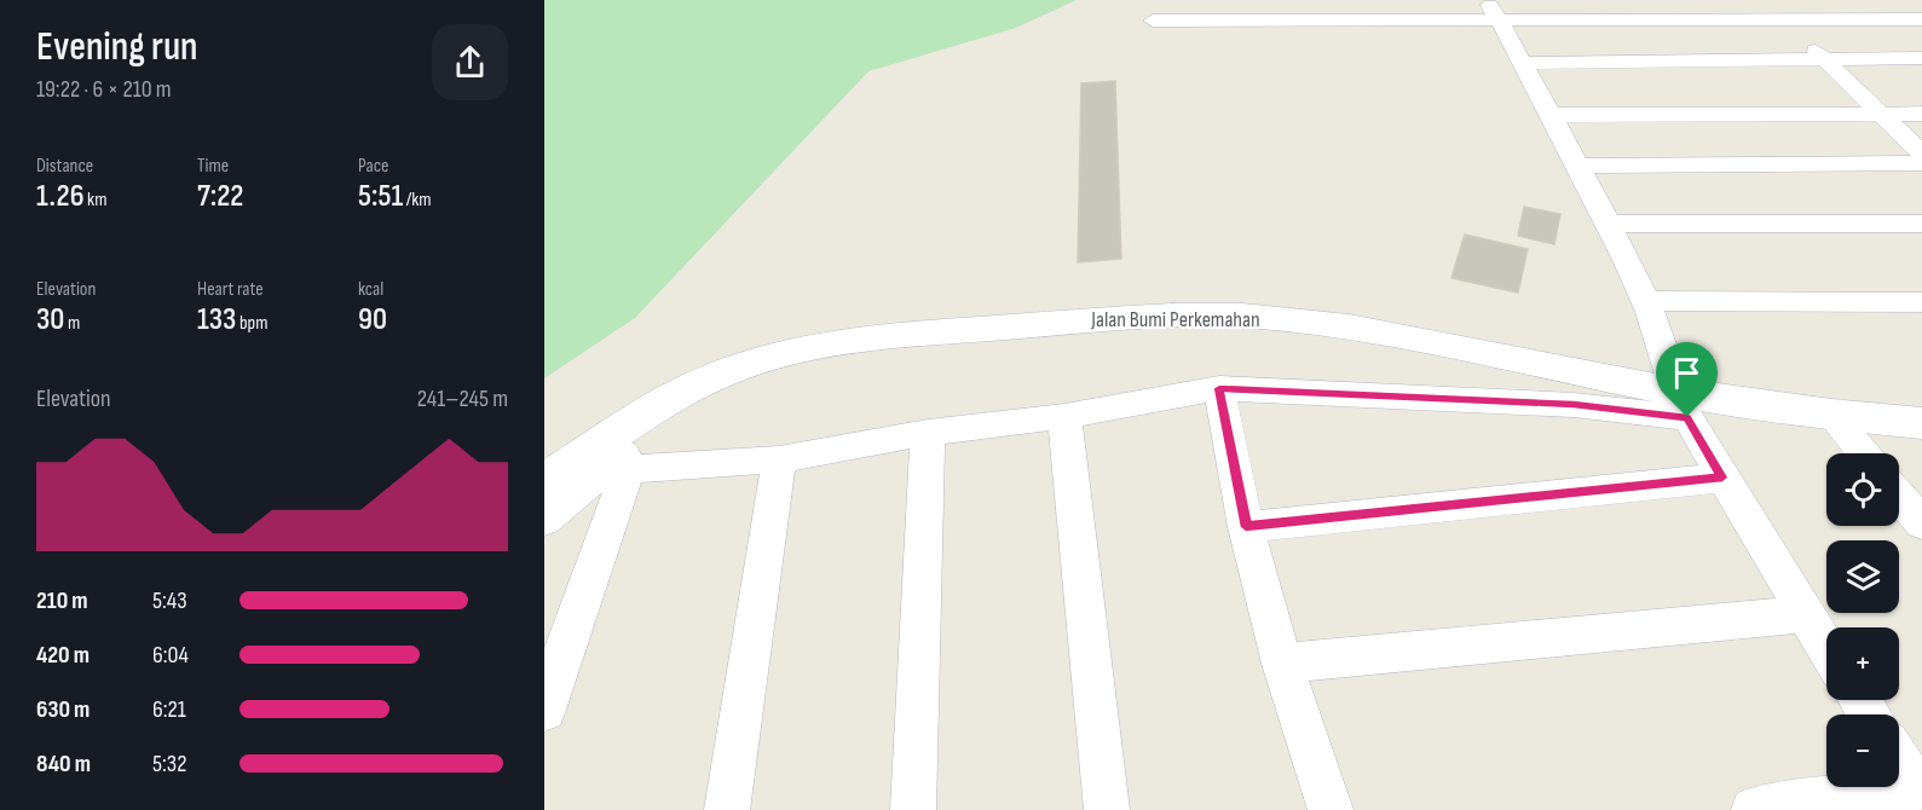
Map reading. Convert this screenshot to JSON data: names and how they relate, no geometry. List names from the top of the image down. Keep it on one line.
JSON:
{"streets":{"street":["Jalan Bumi Perkemahan"]},"page":{"heading":["Evening run","19:22 · 6 × 210 m"],"stats":[["Distance","1.26 km"],["Time","7:22"],["Pace","5:51 /km"],["Elevation","30 m"],["Heart rate","133 bpm"],["kcal","90"]],"chart":["Elevation","241–245 m"],"map_buttons":["+","−"],"list":[{"name":"210 m","note":"5:43"},{"name":"420 m","note":"6:04"},{"name":"630 m","note":"6:21"},{"name":"840 m","note":"5:32"}]}}
